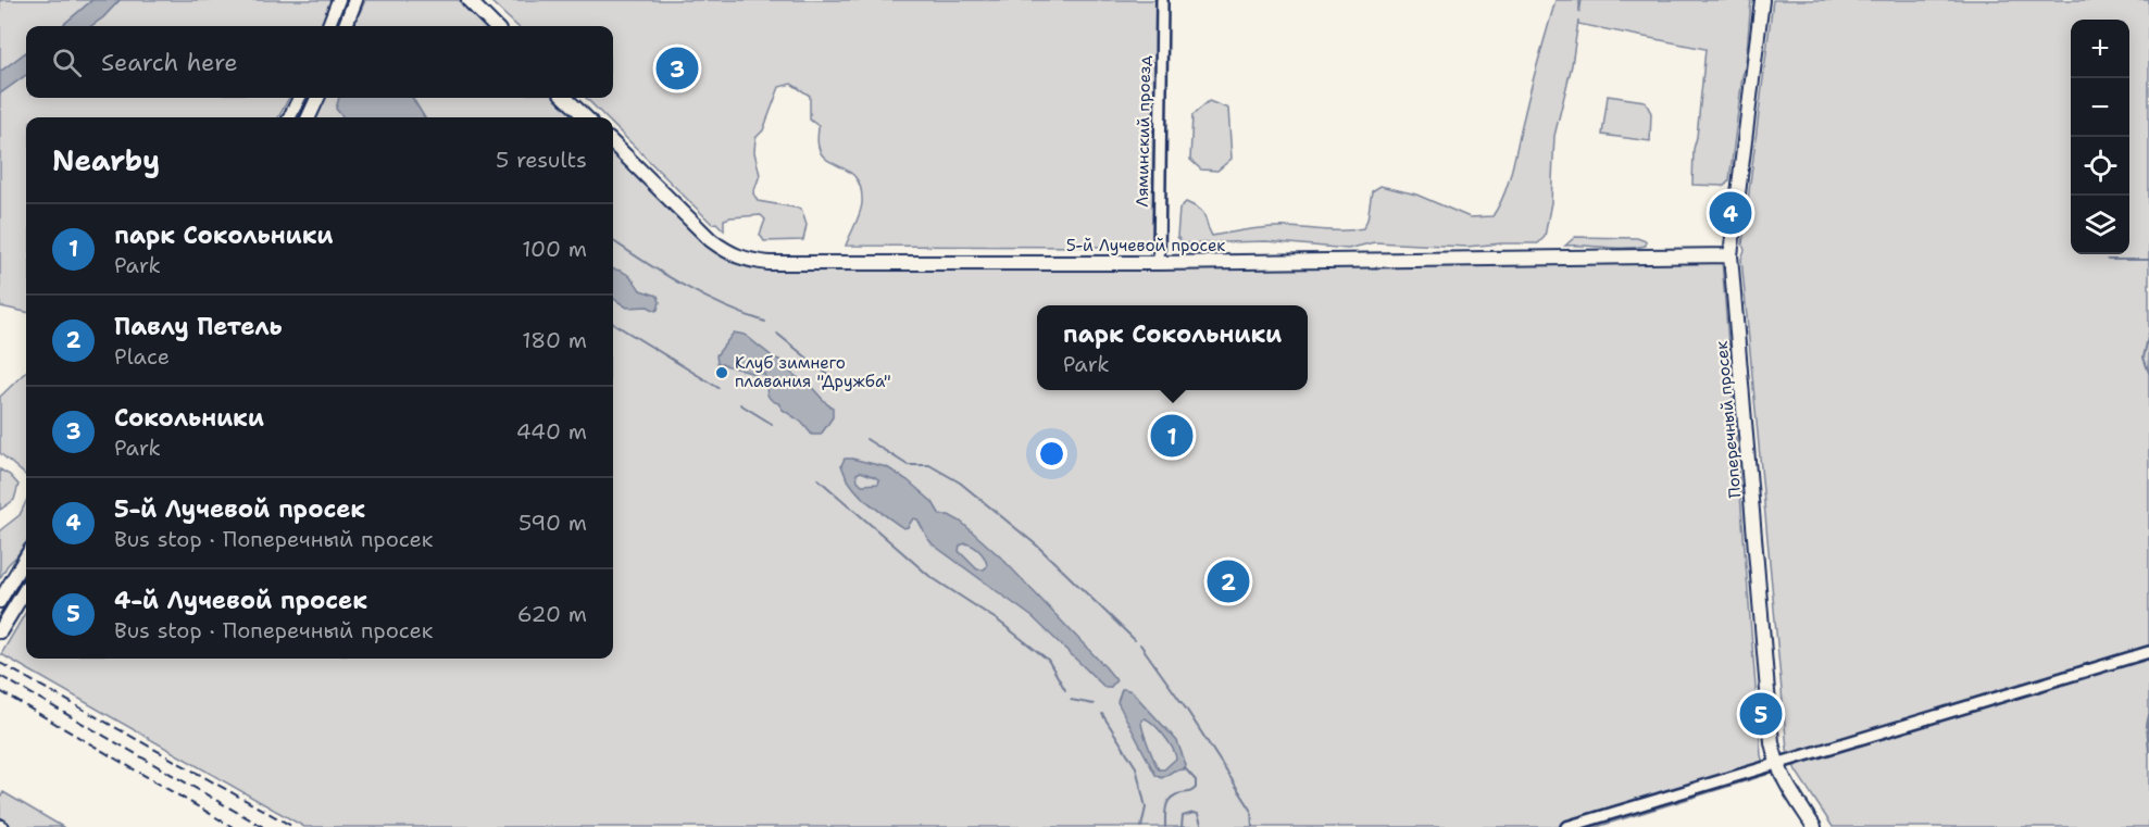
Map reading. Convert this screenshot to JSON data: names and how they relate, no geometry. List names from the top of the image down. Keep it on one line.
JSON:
{"streets":{"street":["Ляминский проезд","5-й Лучевой просек","Поперечный просек"]},"crossings":[["Ляминский проезд","5-й Лучевой просек"],["5-й Лучевой просек","Поперечный просек"]],"places":["Клуб зимнего плавания \"Дружба\""],"page":{"map_buttons":["+","−"],"search":"Search here","pins":["3","4","1","2","5"],"heading":["Nearby","5 results"],"list":[{"mark":"1","name":"парк Сокольники","note":"Park","value":"100 m"},{"mark":"2","name":"Павлу Петель","note":"Place","value":"180 m"},{"mark":"3","name":"Сокольники","note":"Park","value":"440 m"},{"mark":"4","name":"5-й Лучевой просек","note":"Bus stop · Поперечный просек","value":"590 m"},{"mark":"5","name":"4-й Лучевой просек","note":"Bus stop · Поперечный просек","value":"620 m"}],"popup":["парк Сокольники","Park"]}}
